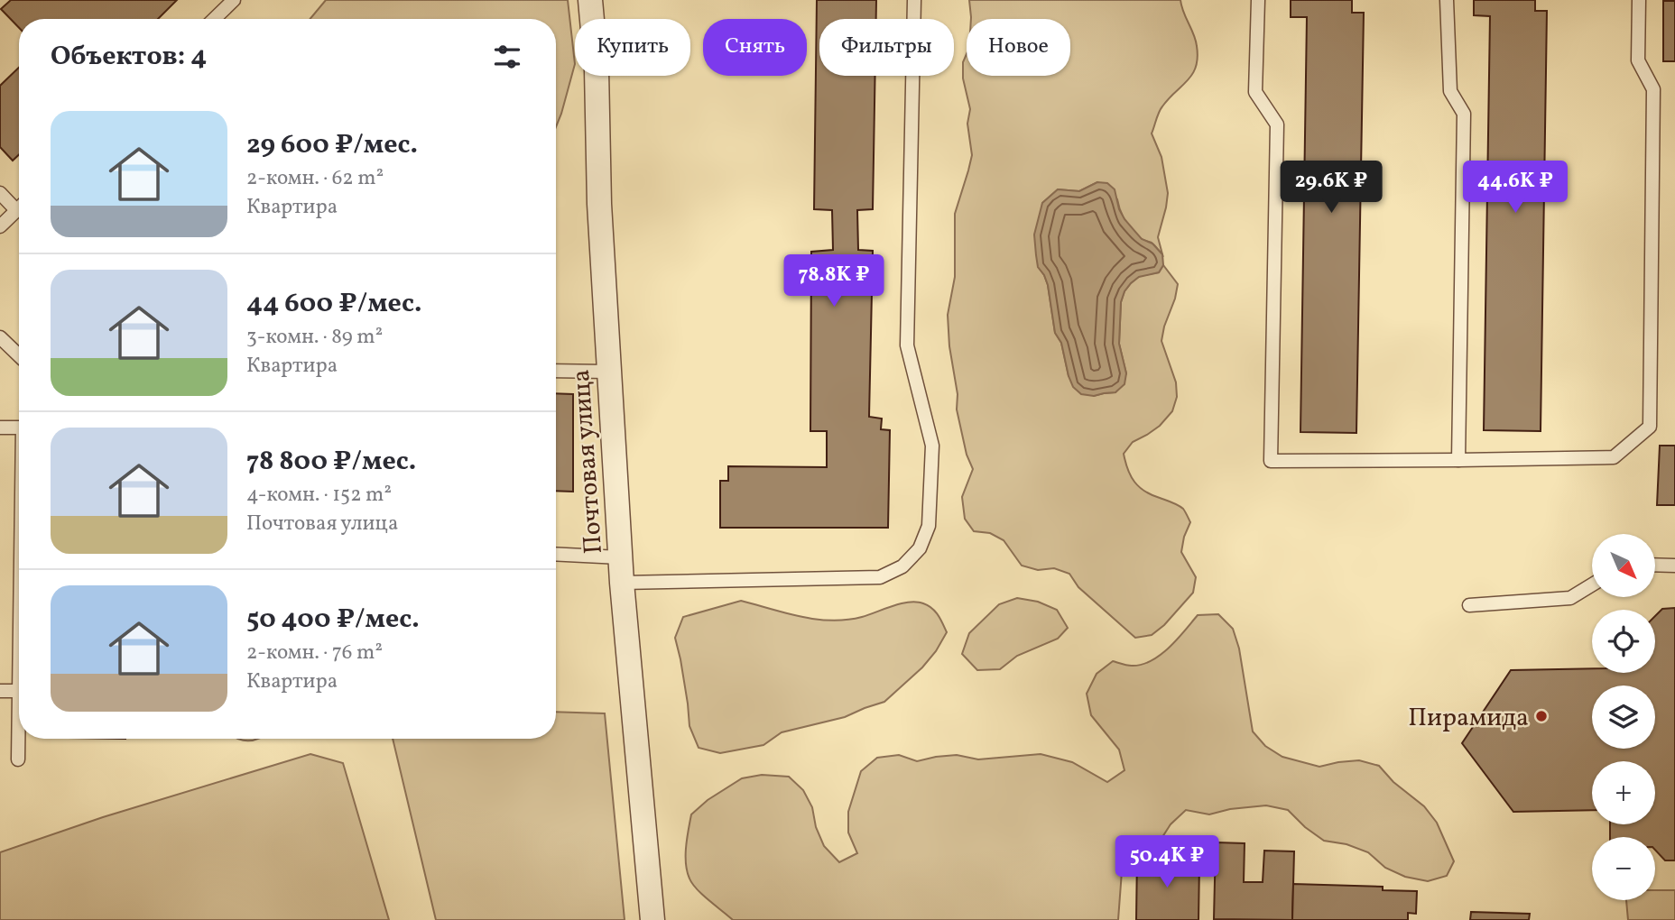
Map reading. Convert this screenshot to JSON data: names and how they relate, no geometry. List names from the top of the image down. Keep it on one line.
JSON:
{"streets":{"street":["Почтовая улица"]},"places":["Пирамида"],"north":"bottom right","page":{"chip":["Купить","Снять","Фильтры","Новое"],"heading":"Объектов: 4","list":[{"name":"29 600 ₽/мес.","note":"2-комн. · 62 m² · Квартира"},{"name":"44 600 ₽/мес.","note":"3-комн. · 89 m² · Квартира"},{"name":"78 800 ₽/мес.","note":"4-комн. · 152 m² · Почтовая улица"},{"name":"50 400 ₽/мес.","note":"2-комн. · 76 m² · Квартира"}],"price":["29.6K ₽","44.6K ₽","78.8K ₽","50.4K ₽"],"map_buttons":["+","−"]}}
